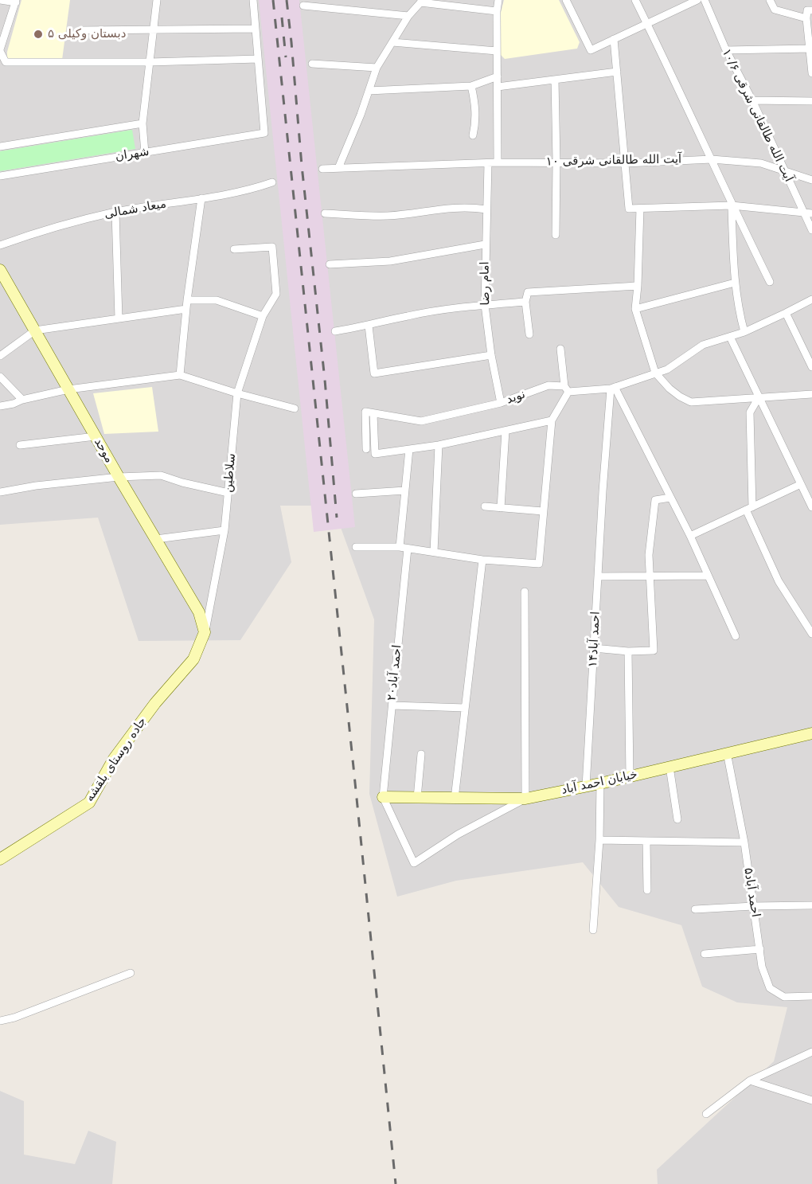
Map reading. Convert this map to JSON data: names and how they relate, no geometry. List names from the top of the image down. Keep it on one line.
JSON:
{"streets":{"street":["آیت الله طالقانی شرقی ۱۰/۶","شهران","آیت الله طالقانی شرقی ۱۰","میعاد شمالی","امام رضا","نوید","موحد","سلاطین","احمد آباد۱۴","احمد آباد۲۰","جاده روستای بلقشه","خیابان احمد آباد","احمد آباد۵"]},"crossings":[["آیت الله طالقانی شرقی ۱۰/۶","آیت الله طالقانی شرقی ۱۰"],["آیت الله طالقانی شرقی ۱۰","امام رضا"],["امام رضا","نوید"],["نوید","احمد آباد۱۴"],["موحد","سلاطین"],["موحد","جاده روستای بلقشه"],["سلاطین","جاده روستای بلقشه"],["احمد آباد۱۴","خیابان احمد آباد"],["احمد آباد۲۰","خیابان احمد آباد"],["خیابان احمد آباد","احمد آباد۵"]],"places":["دبستان وکیلی ۵"]}
